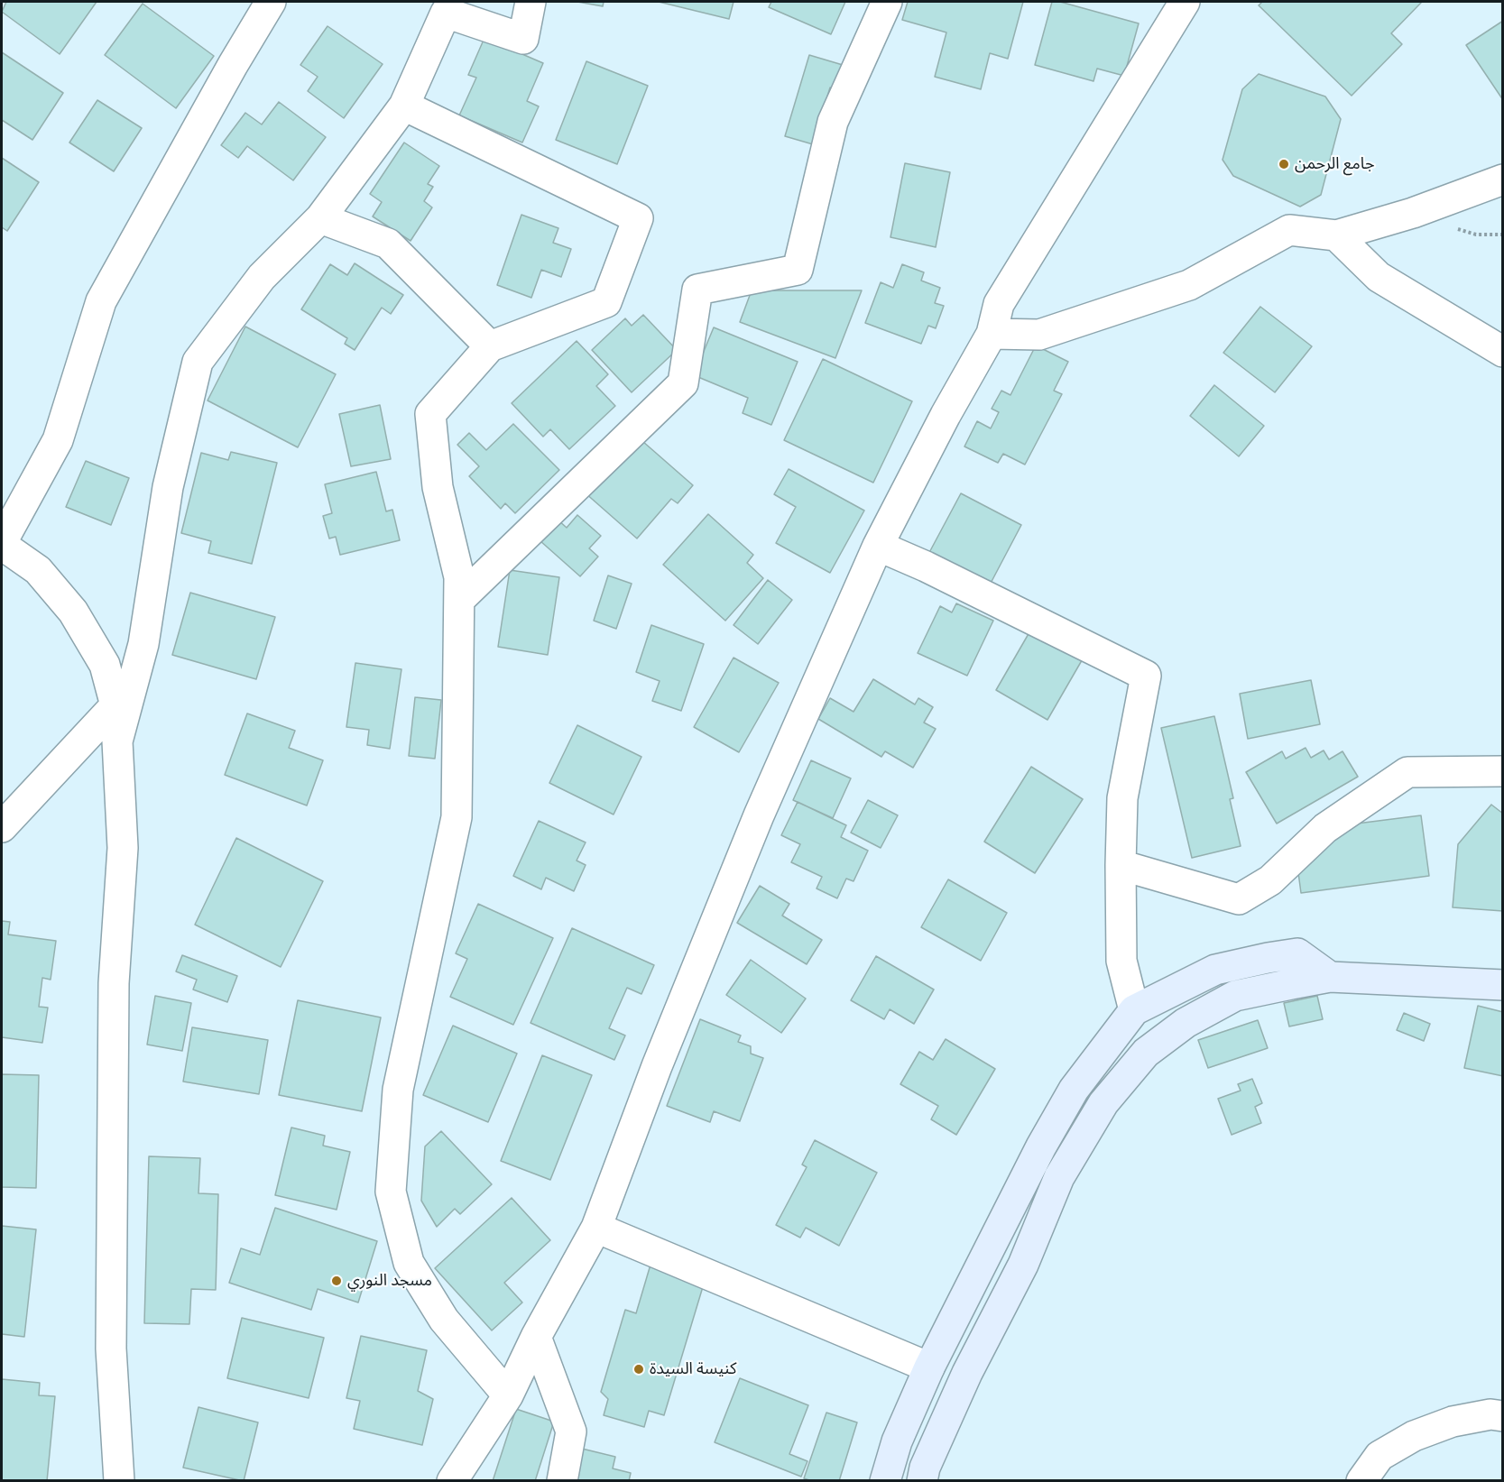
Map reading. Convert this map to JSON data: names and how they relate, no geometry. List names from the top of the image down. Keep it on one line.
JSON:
{"places":["جامع الرحمن","مسجد النوري","كنيسة السيدة"]}
